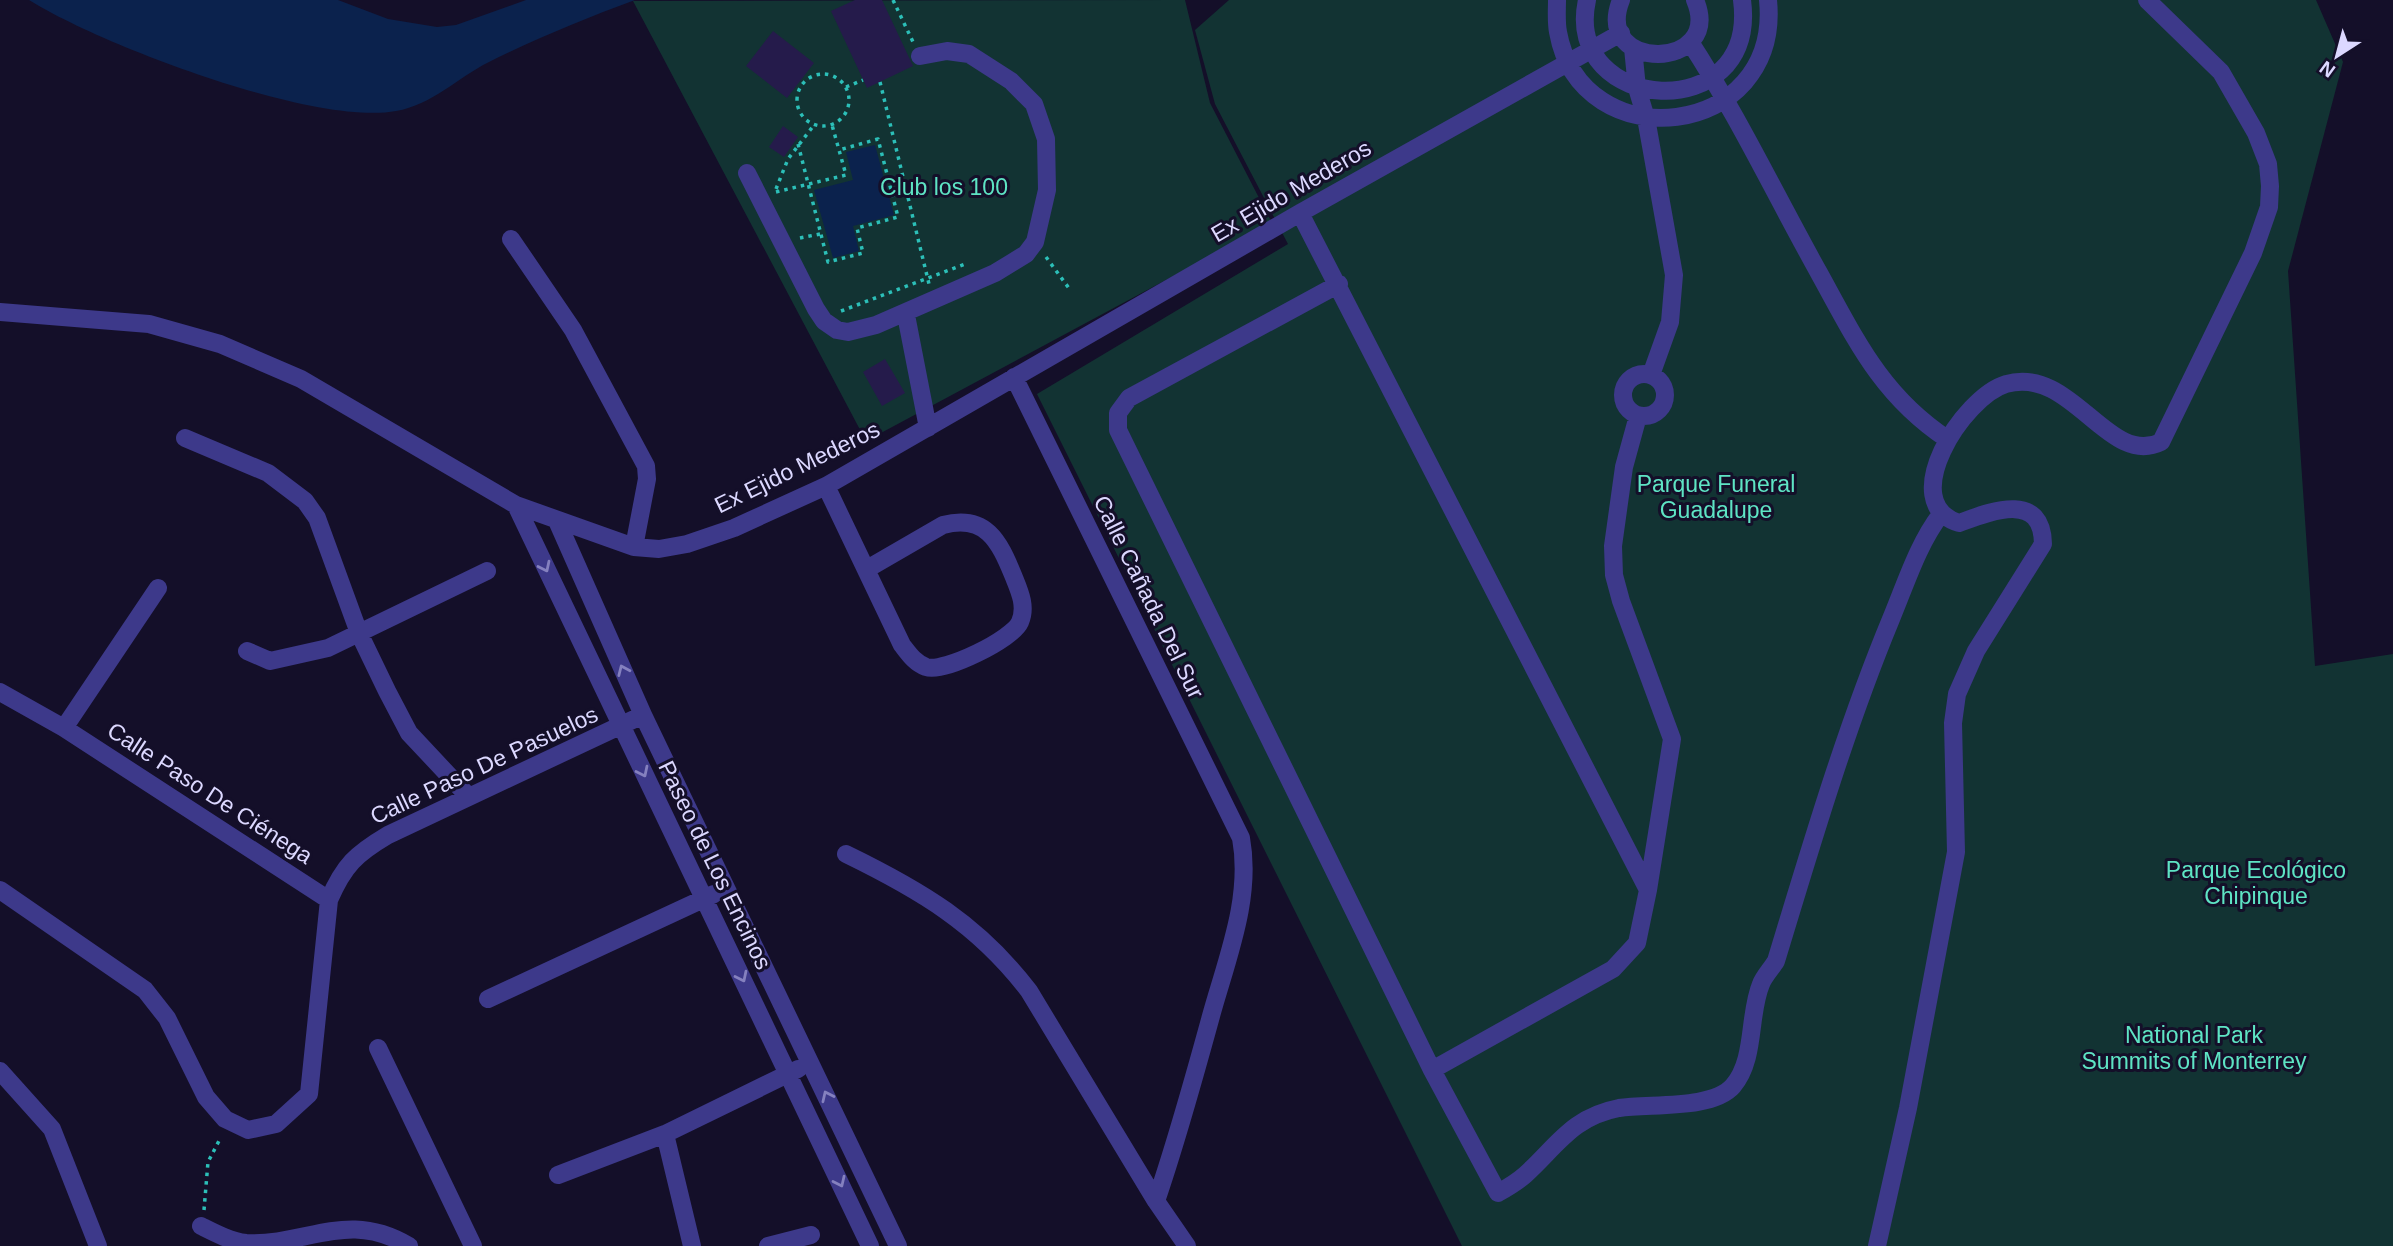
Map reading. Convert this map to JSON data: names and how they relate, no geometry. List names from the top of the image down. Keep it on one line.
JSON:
{"streets":{"street":["Ex Ejido Mederos","Calle Cañada Del Sur","Calle Paso De Pasuelos","Calle Paso De Ciénega","Paseo de Los Encinos"]},"crossings":[["Ex Ejido Mederos","Calle Cañada Del Sur"],["Ex Ejido Mederos","Paseo de Los Encinos"],["Calle Paso De Pasuelos","Calle Paso De Ciénega"],["Calle Paso De Pasuelos","Paseo de Los Encinos"]],"parks":["Club los 100","Parque Funeral Guadalupe","Parque Ecológico Chipinque","National Park Summits of Monterrey"],"north":"bottom left"}
